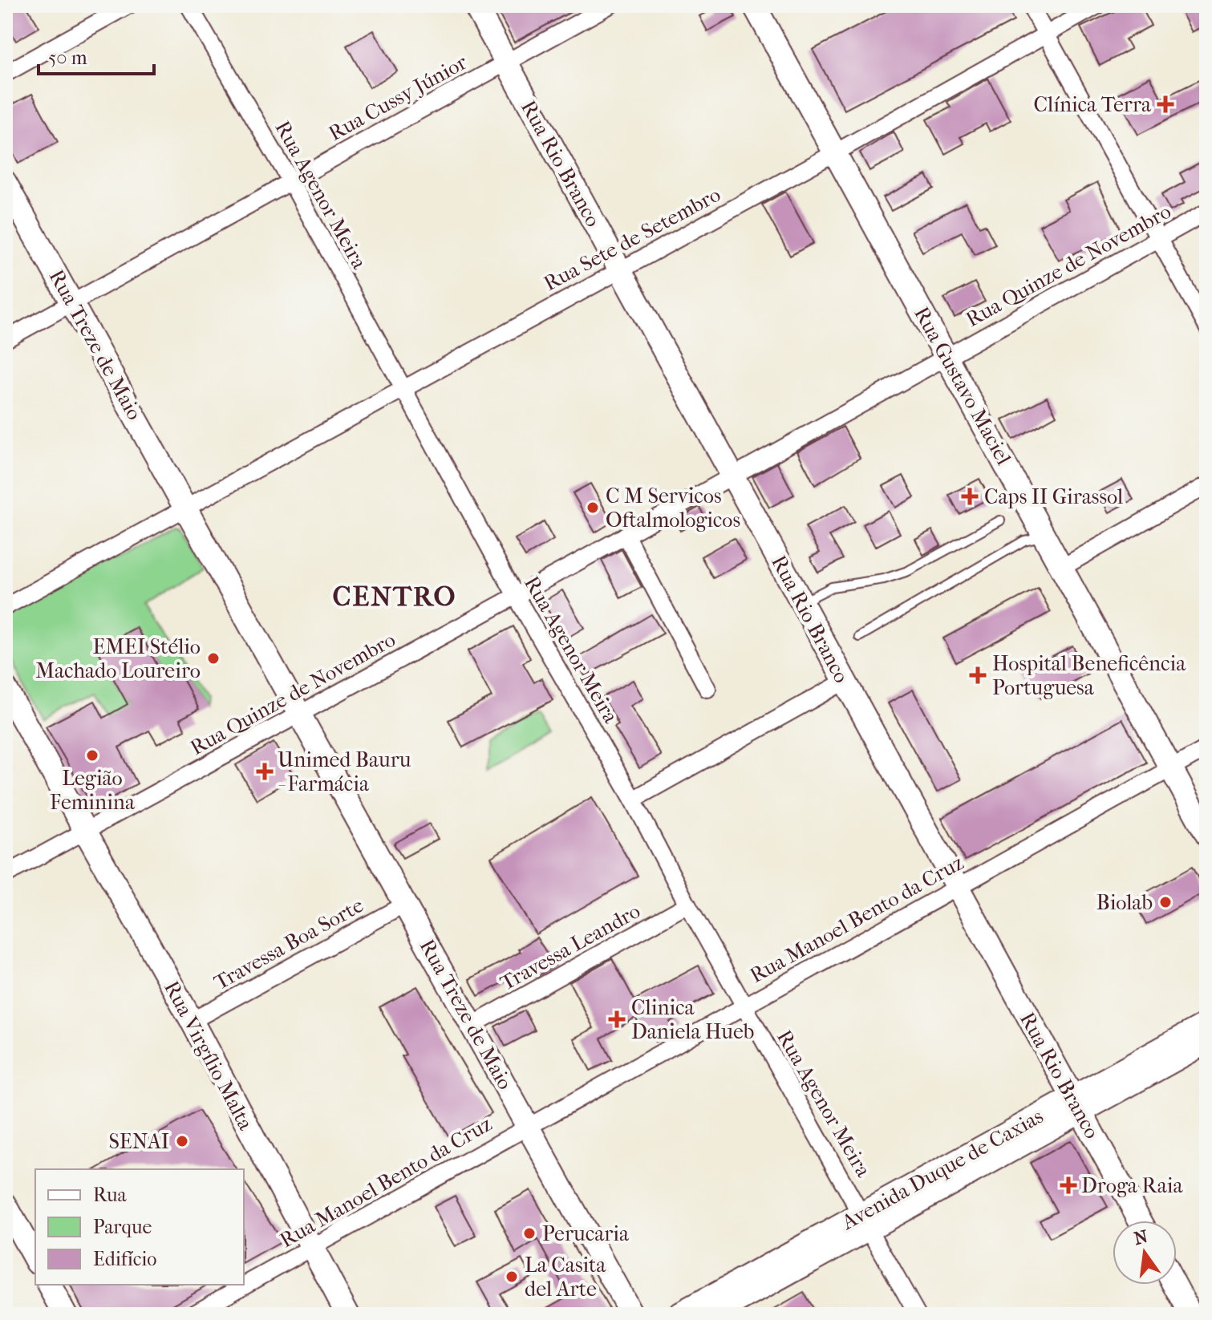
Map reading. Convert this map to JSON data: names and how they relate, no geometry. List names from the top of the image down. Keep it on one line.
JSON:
{"streets":{"street":["Rua Cussy Júnior","Rua Rio Branco","Rua Agenor Meira","Rua Sete de Setembro","Rua Quinze de Novembro","Rua Treze de Maio","Rua Gustavo Maciel","Rua Manoel Bento da Cruz","Travessa Boa Sorte","Travessa Leandro","Rua Virgílio Malta","Avenida Duque de Caxias"]},"crossings":[["Rua Cussy Júnior","Rua Rio Branco"],["Rua Cussy Júnior","Rua Agenor Meira"],["Rua Cussy Júnior","Rua Treze de Maio"],["Rua Rio Branco","Rua Sete de Setembro"],["Rua Rio Branco","Rua Quinze de Novembro"],["Rua Rio Branco","Rua Manoel Bento da Cruz"],["Rua Rio Branco","Avenida Duque de Caxias"],["Rua Agenor Meira","Rua Sete de Setembro"],["Rua Agenor Meira","Rua Quinze de Novembro"],["Rua Agenor Meira","Rua Manoel Bento da Cruz"],["Rua Agenor Meira","Travessa Leandro"],["Rua Agenor Meira","Avenida Duque de Caxias"],["Rua Sete de Setembro","Rua Treze de Maio"],["Rua Sete de Setembro","Rua Gustavo Maciel"],["Rua Quinze de Novembro","Rua Treze de Maio"],["Rua Quinze de Novembro","Rua Gustavo Maciel"],["Rua Quinze de Novembro","Rua Virgílio Malta"],["Rua Treze de Maio","Rua Manoel Bento da Cruz"],["Rua Treze de Maio","Travessa Boa Sorte"],["Rua Treze de Maio","Travessa Leandro"],["Rua Gustavo Maciel","Rua Manoel Bento da Cruz"],["Rua Manoel Bento da Cruz","Rua Virgílio Malta"],["Travessa Boa Sorte","Rua Virgílio Malta"]],"districts":["CENTRO"],"places":{"health":["Clínica Terra","Caps II Girassol","Hospital Beneficência Portuguesa","Unimed Bauru - Farmácia","Clinica Daniela Hueb","Droga Raia"],"other":["C M Servicos Oftalmologicos","EMEI Stélio Machado Loureiro","Legião Feminina","Biolab","SENAI","Perucaria","La Casita del Arte"]},"legend":["Rua","Parque","Edifício"],"scale_bar":"50 m","north":"top"}
